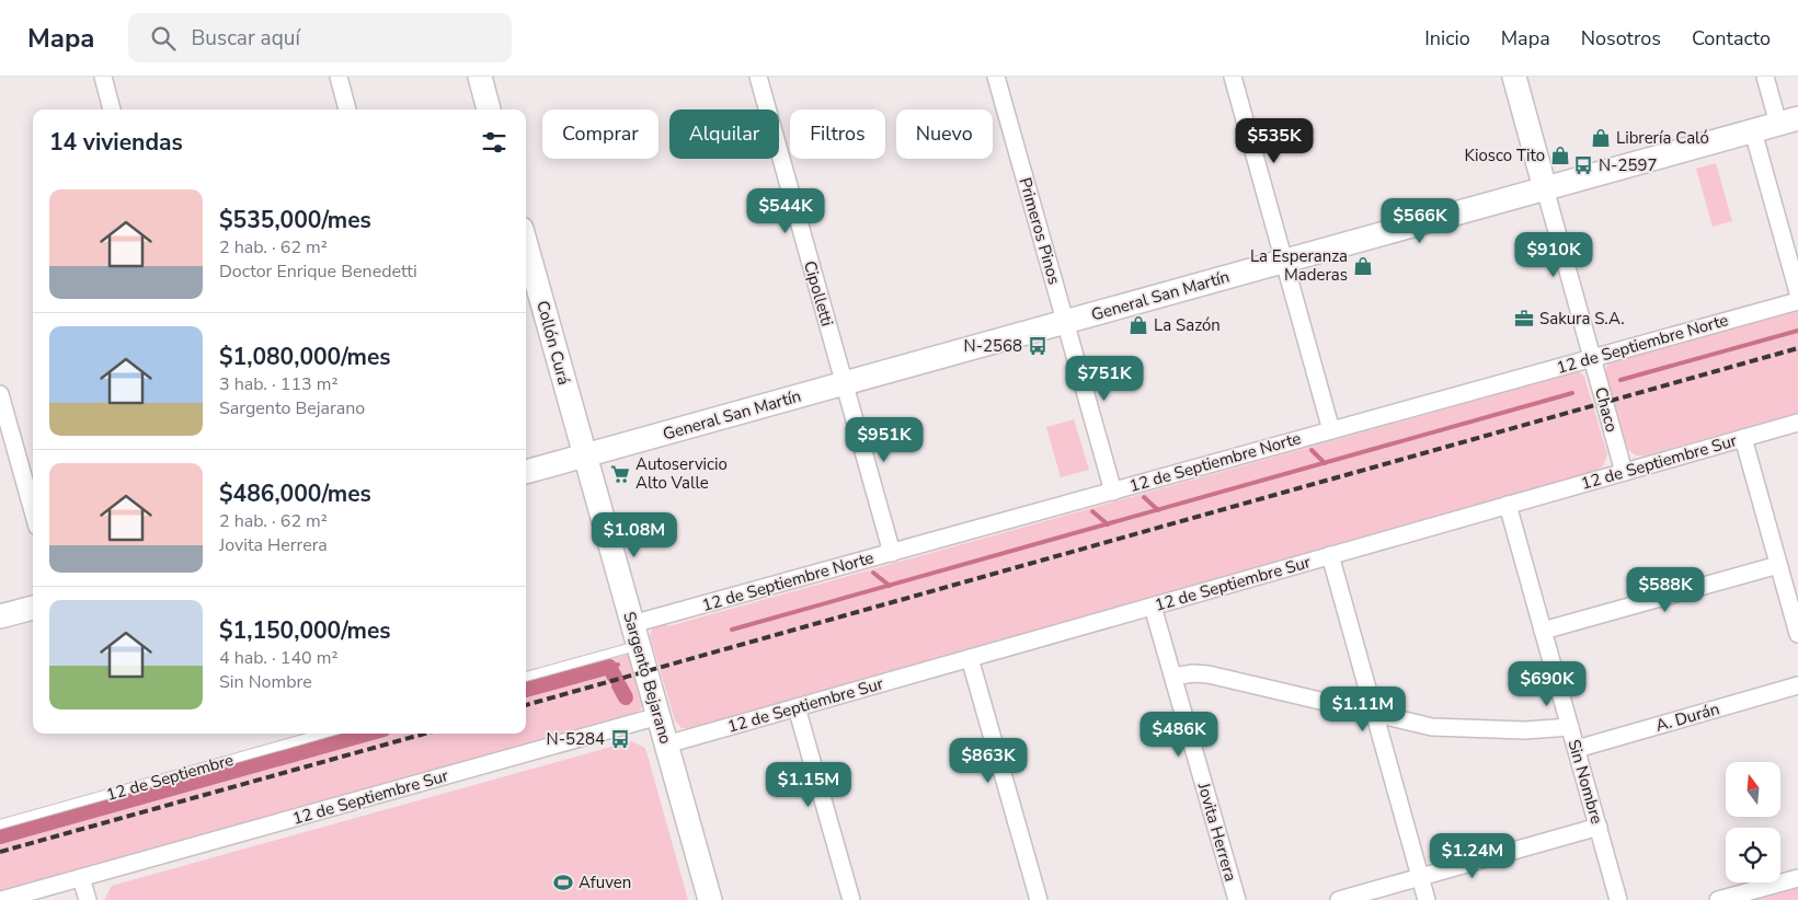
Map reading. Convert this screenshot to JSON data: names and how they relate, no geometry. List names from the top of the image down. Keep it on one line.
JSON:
{"streets":{"main road":["General San Martín","Collón Curá","Sargento Bejarano"],"street":["Primeros Pinos","Cipolletti","12 de Septiembre Norte","Chaco","12 de Septiembre Sur","A. Durán","Sin Nombre","Jovita Herrera"],"lane":["12 de Septiembre"]},"crossings":[["Primeros Pinos","General San Martín"],["Cipolletti","General San Martín"],["Cipolletti","12 de Septiembre Norte"],["General San Martín","Collón Curá"],["General San Martín","Chaco"],["General San Martín","Sargento Bejarano"],["Collón Curá","Sargento Bejarano"],["12 de Septiembre Norte","Chaco"],["12 de Septiembre Norte","Sargento Bejarano"],["Chaco","12 de Septiembre Sur"],["12 de Septiembre Sur","Sargento Bejarano"],["12 de Septiembre Sur","Sin Nombre"],["12 de Septiembre Sur","Jovita Herrera"],["A. Durán","Sin Nombre"]],"places":{"shop":["Librería Caló","Kiosco Tito","La Esperanza Maderas","La Sazón"],"bus stop":["N-2597","N-2568","N-5284"],"office":["Sakura S.A."],"supermarket":["Autoservicio Alto Valle"],"sports":["Afuven"]},"north":"top","page":{"header":"Mapa","search":"Buscar aquí","nav":["Inicio","Mapa","Nosotros","Contacto"],"chip":["Comprar","Alquilar","Filtros","Nuevo"],"heading":"14 viviendas","price":["$535K","$544K","$566K","$910K","$751K","$951K","$1.08M","$588K","$690K","$1.11M","$486K","$863K","$1.15M","$1.24M"],"list":[{"name":"$535,000/mes","note":"2 hab. · 62 m² · Doctor Enrique Benedetti"},{"name":"$1,080,000/mes","note":"3 hab. · 113 m² · Sargento Bejarano"},{"name":"$486,000/mes","note":"2 hab. · 62 m² · Jovita Herrera"},{"name":"$1,150,000/mes","note":"4 hab. · 140 m² · Sin Nombre"}]}}
